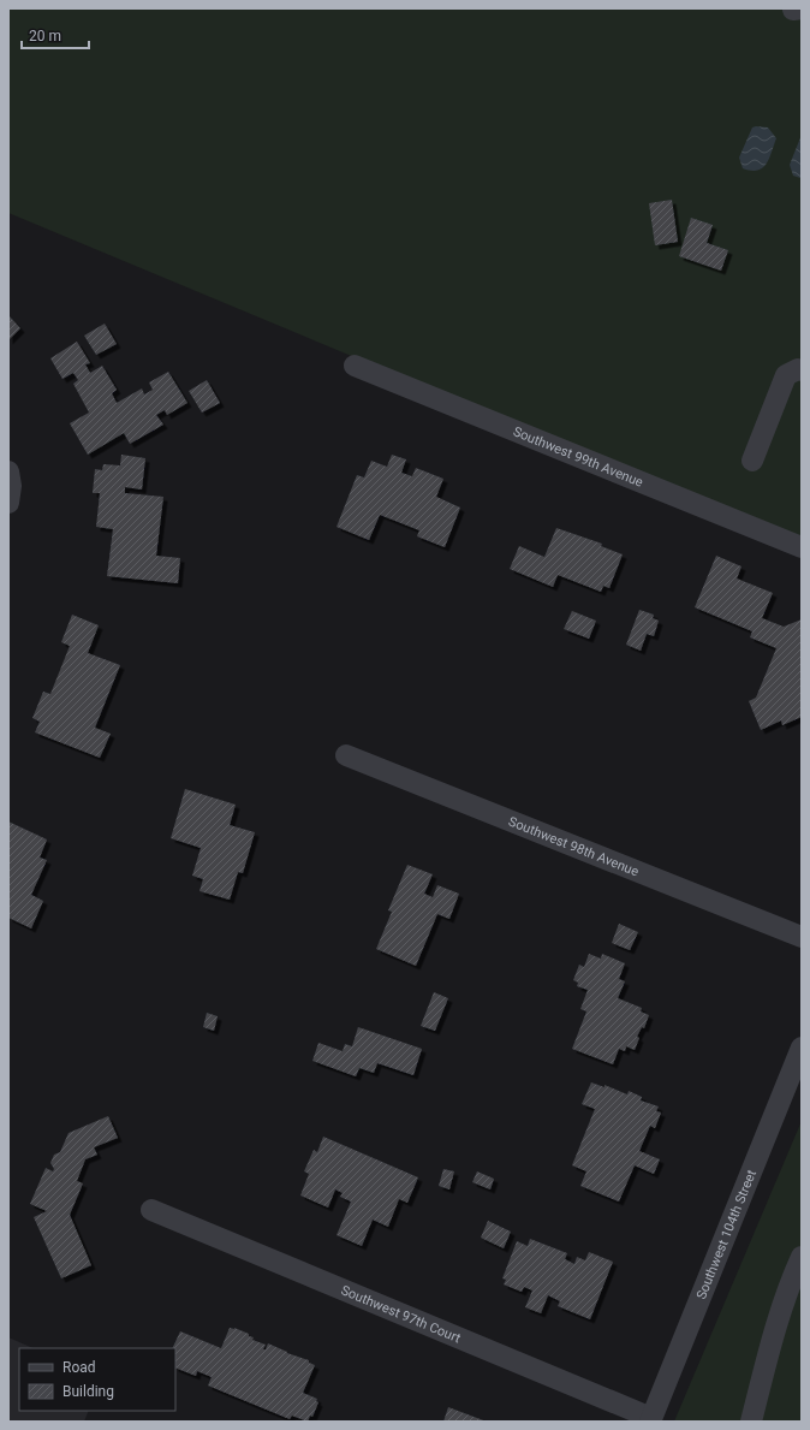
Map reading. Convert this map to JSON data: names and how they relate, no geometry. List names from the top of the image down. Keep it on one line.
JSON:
{"streets":{"street":["Southwest 99th Avenue","Southwest 98th Avenue","Southwest 104th Street","Southwest 97th Court"]},"crossings":[["Southwest 104th Street","Southwest 97th Court"]],"legend":["Road","Building"],"scale_bar":"20 m"}
